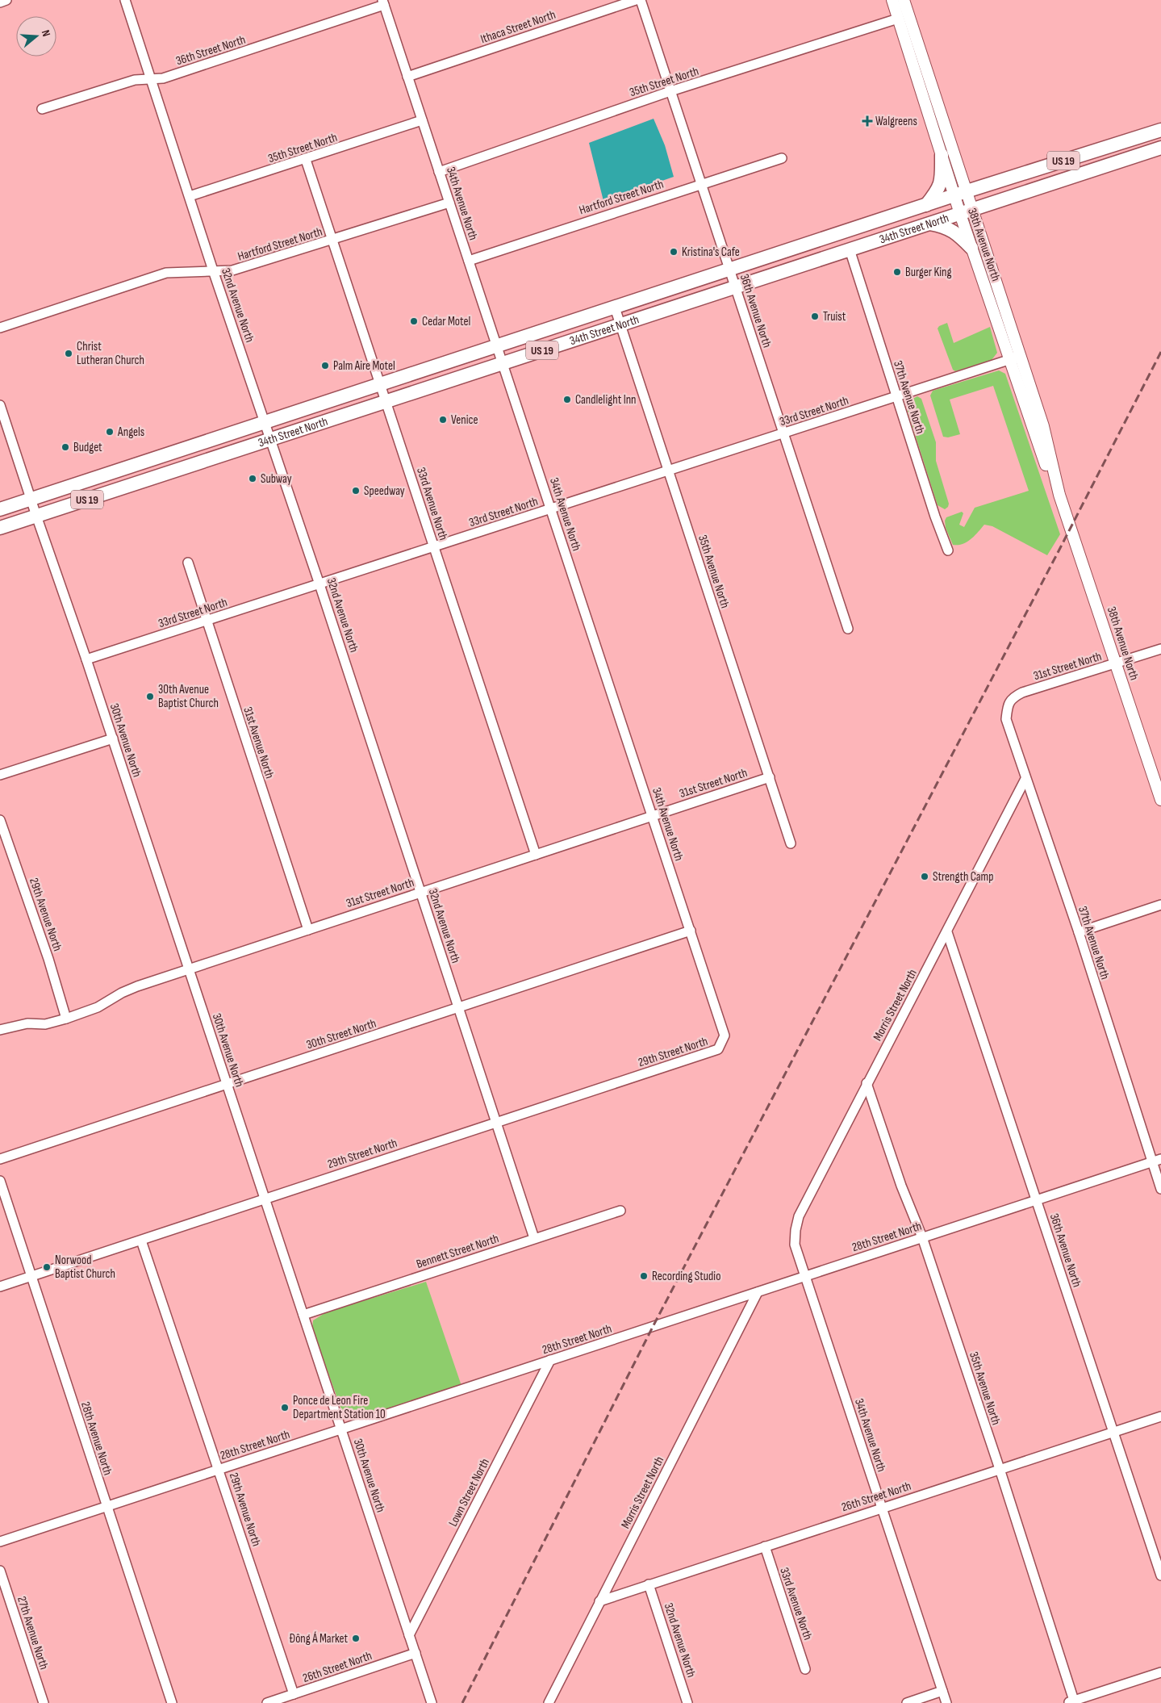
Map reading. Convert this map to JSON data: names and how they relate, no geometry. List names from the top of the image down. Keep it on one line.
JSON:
{"streets":{"highway":["US 19","34th Street North"],"main road":["38th Avenue North"],"street":["Ithaca Street North","36th Street North","35th Street North","Hartford Street North","34th Avenue North","32nd Avenue North","36th Avenue North","37th Avenue North","33rd Street North","33rd Avenue North","35th Avenue North","31st Street North","30th Avenue North","31st Avenue North","29th Avenue North","Morris Street North","30th Street North","29th Street North","28th Street North","Bennett Street North","28th Avenue North","Lown Street North","26th Street North","27th Avenue North"]},"crossings":[["Ithaca Street North","34th Avenue North"],["36th Street North","34th Avenue North"],["36th Street North","32nd Avenue North"],["35th Street North","34th Avenue North"],["35th Street North","38th Avenue North"],["35th Street North","32nd Avenue North"],["35th Street North","36th Avenue North"],["35th Street North","33rd Avenue North"],["Hartford Street North","34th Avenue North"],["Hartford Street North","32nd Avenue North"],["Hartford Street North","36th Avenue North"],["Hartford Street North","33rd Avenue North"],["34th Avenue North","34th Street North"],["34th Avenue North","33rd Street North"],["34th Avenue North","31st Street North"],["34th Avenue North","Morris Street North"],["34th Avenue North","30th Street North"],["34th Avenue North","29th Street North"],["34th Avenue North","28th Street North"],["34th Avenue North","26th Street North"],["34th Street North","38th Avenue North"],["34th Street North","32nd Avenue North"],["34th Street North","36th Avenue North"],["34th Street North","37th Avenue North"],["34th Street North","33rd Avenue North"],["34th Street North","35th Avenue North"],["34th Street North","30th Avenue North"],["38th Avenue North","33rd Street North"],["38th Avenue North","31st Street North"],["32nd Avenue North","33rd Street North"],["32nd Avenue North","31st Street North"],["32nd Avenue North","30th Street North"],["32nd Avenue North","29th Street North"],["32nd Avenue North","Bennett Street North"],["32nd Avenue North","26th Street North"],["36th Avenue North","33rd Street North"],["36th Avenue North","Morris Street North"],["36th Avenue North","28th Street North"],["36th Avenue North","26th Street North"],["37th Avenue North","33rd Street North"],["37th Avenue North","31st Street North"],["37th Avenue North","Morris Street North"],["37th Avenue North","28th Street North"],["33rd Street North","33rd Avenue North"],["33rd Street North","35th Avenue North"],["33rd Street North","30th Avenue North"],["33rd Street North","31st Avenue North"],["33rd Avenue North","31st Street North"],["33rd Avenue North","26th Street North"],["35th Avenue North","31st Street North"],["35th Avenue North","Morris Street North"],["35th Avenue North","28th Street North"],["35th Avenue North","26th Street North"],["31st Street North","30th Avenue North"],["31st Street North","31st Avenue North"],["31st Street North","29th Avenue North"],["30th Avenue North","30th Street North"],["30th Avenue North","29th Street North"],["30th Avenue North","28th Street North"],["30th Avenue North","Bennett Street North"],["30th Avenue North","Lown Street North"],["30th Avenue North","26th Street North"],["29th Avenue North","29th Street North"],["29th Avenue North","28th Street North"],["29th Avenue North","26th Street North"],["Morris Street North","28th Street North"],["Morris Street North","26th Street North"],["29th Street North","28th Avenue North"],["28th Street North","28th Avenue North"],["28th Street North","Lown Street North"]],"places":{"health":["Walgreens"],"other":["Kristina's Cafe","Burger King","Truist","Cedar Motel","Christ Lutheran Church","Palm Aire Motel","Candlelight Inn","Venice","Angels","Budget","Subway","Speedway","30th Avenue Baptist Church","Strength Camp","Norwood Baptist Church","Recording Studio","Ponce de Leon Fire Department Station 10","Đông Á Market"]},"north":"right"}
